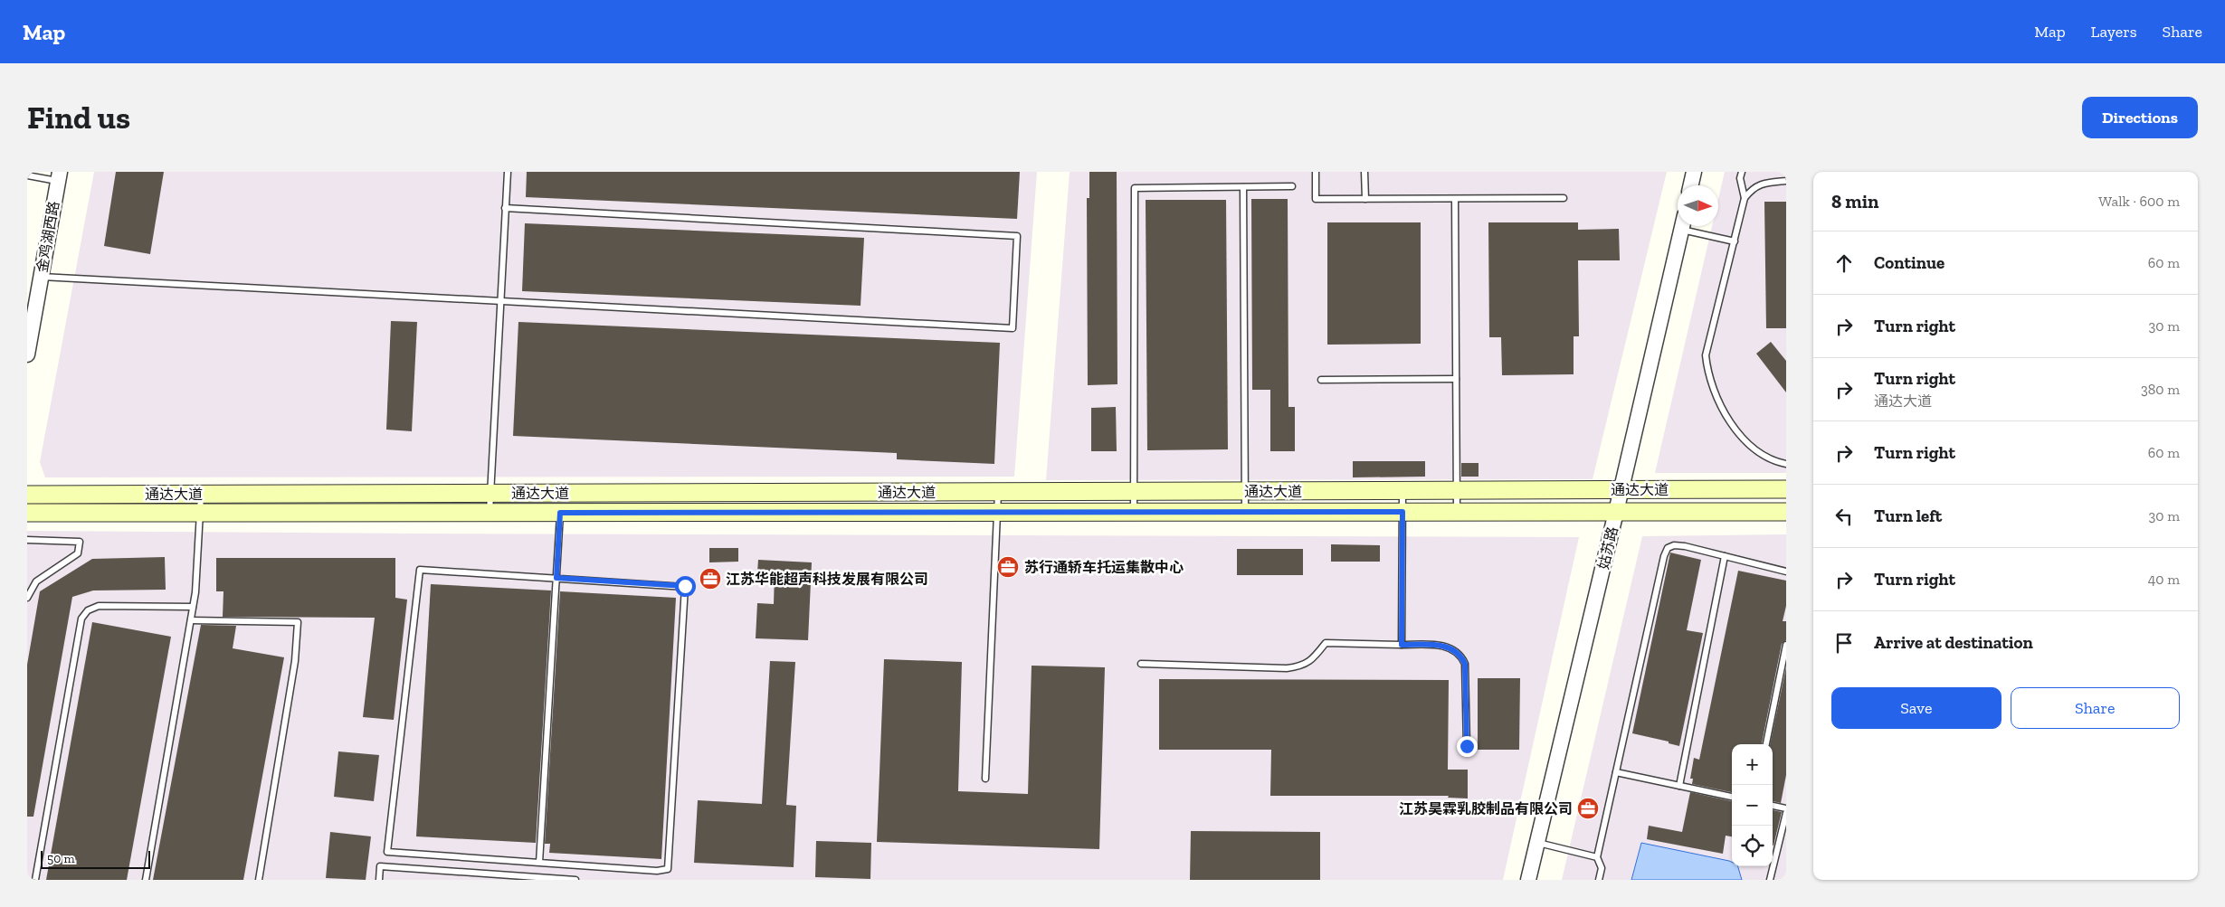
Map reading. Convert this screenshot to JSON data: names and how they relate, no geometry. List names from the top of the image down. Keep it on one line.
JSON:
{"streets":{"main road":["通达大道"],"street":["金鸡湖西路","姑苏路"]},"crossings":[["通达大道","姑苏路"]],"places":{"office":["苏行通轿车托运集散中心","江苏华能超声科技发展有限公司","江苏昊霖乳胶制品有限公司"]},"scale_bar":"50 m","north":"right","page":{"header":"Map","nav":["Map","Layers","Share"],"buttons":["Directions",["Save","Share"]],"title":"Find us","heading":["8 min","Walk · 600 m"],"list":[["Continue","60 m"],["Turn right","30 m"],["Turn right","通达大道","380 m"],["Turn right","60 m"],["Turn left","30 m"],["Turn right","40 m"],"Arrive at destination"],"map_buttons":["+","−"],"scale":"50 m"}}
